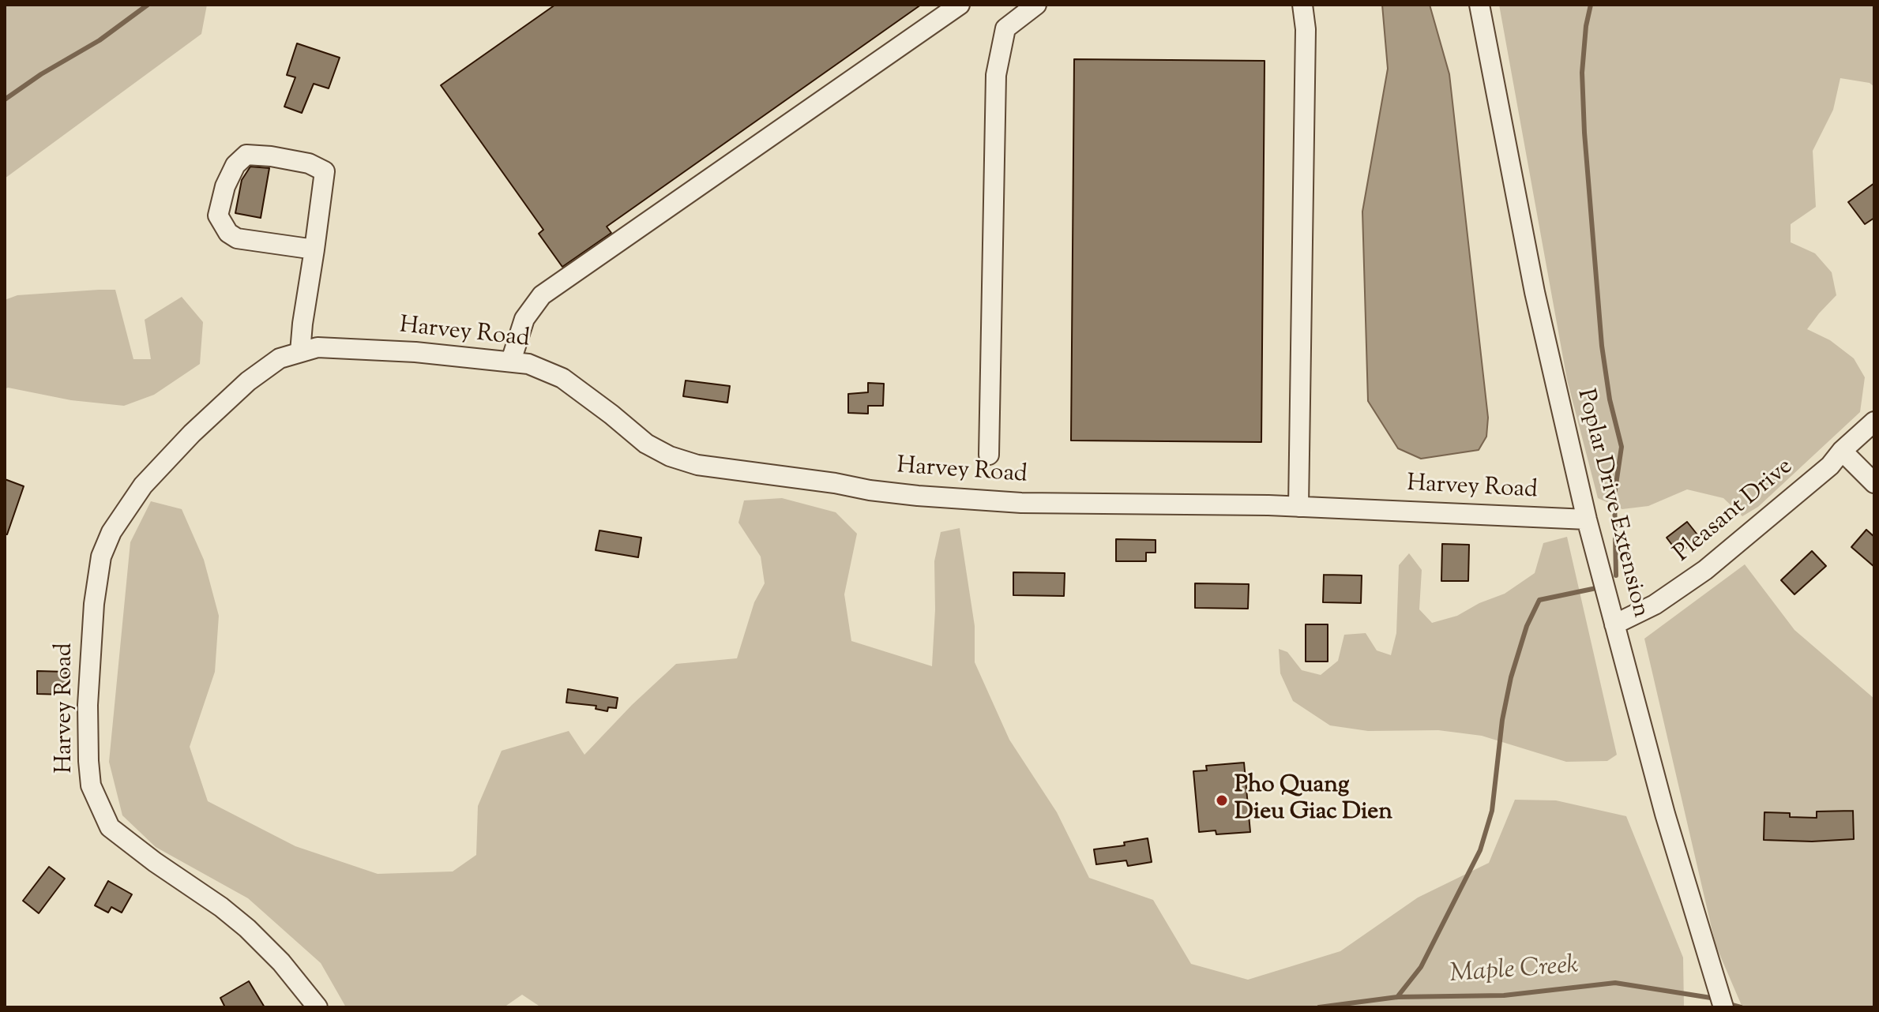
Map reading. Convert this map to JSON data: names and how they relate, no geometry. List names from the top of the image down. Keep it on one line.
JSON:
{"streets":{"street":["Harvey Road","Poplar Drive Extension","Pleasant Drive"]},"crossings":[["Harvey Road","Poplar Drive Extension"],["Poplar Drive Extension","Pleasant Drive"]],"water":["Maple Creek"],"places":["Pho Quang Dieu Giac Dien"]}
